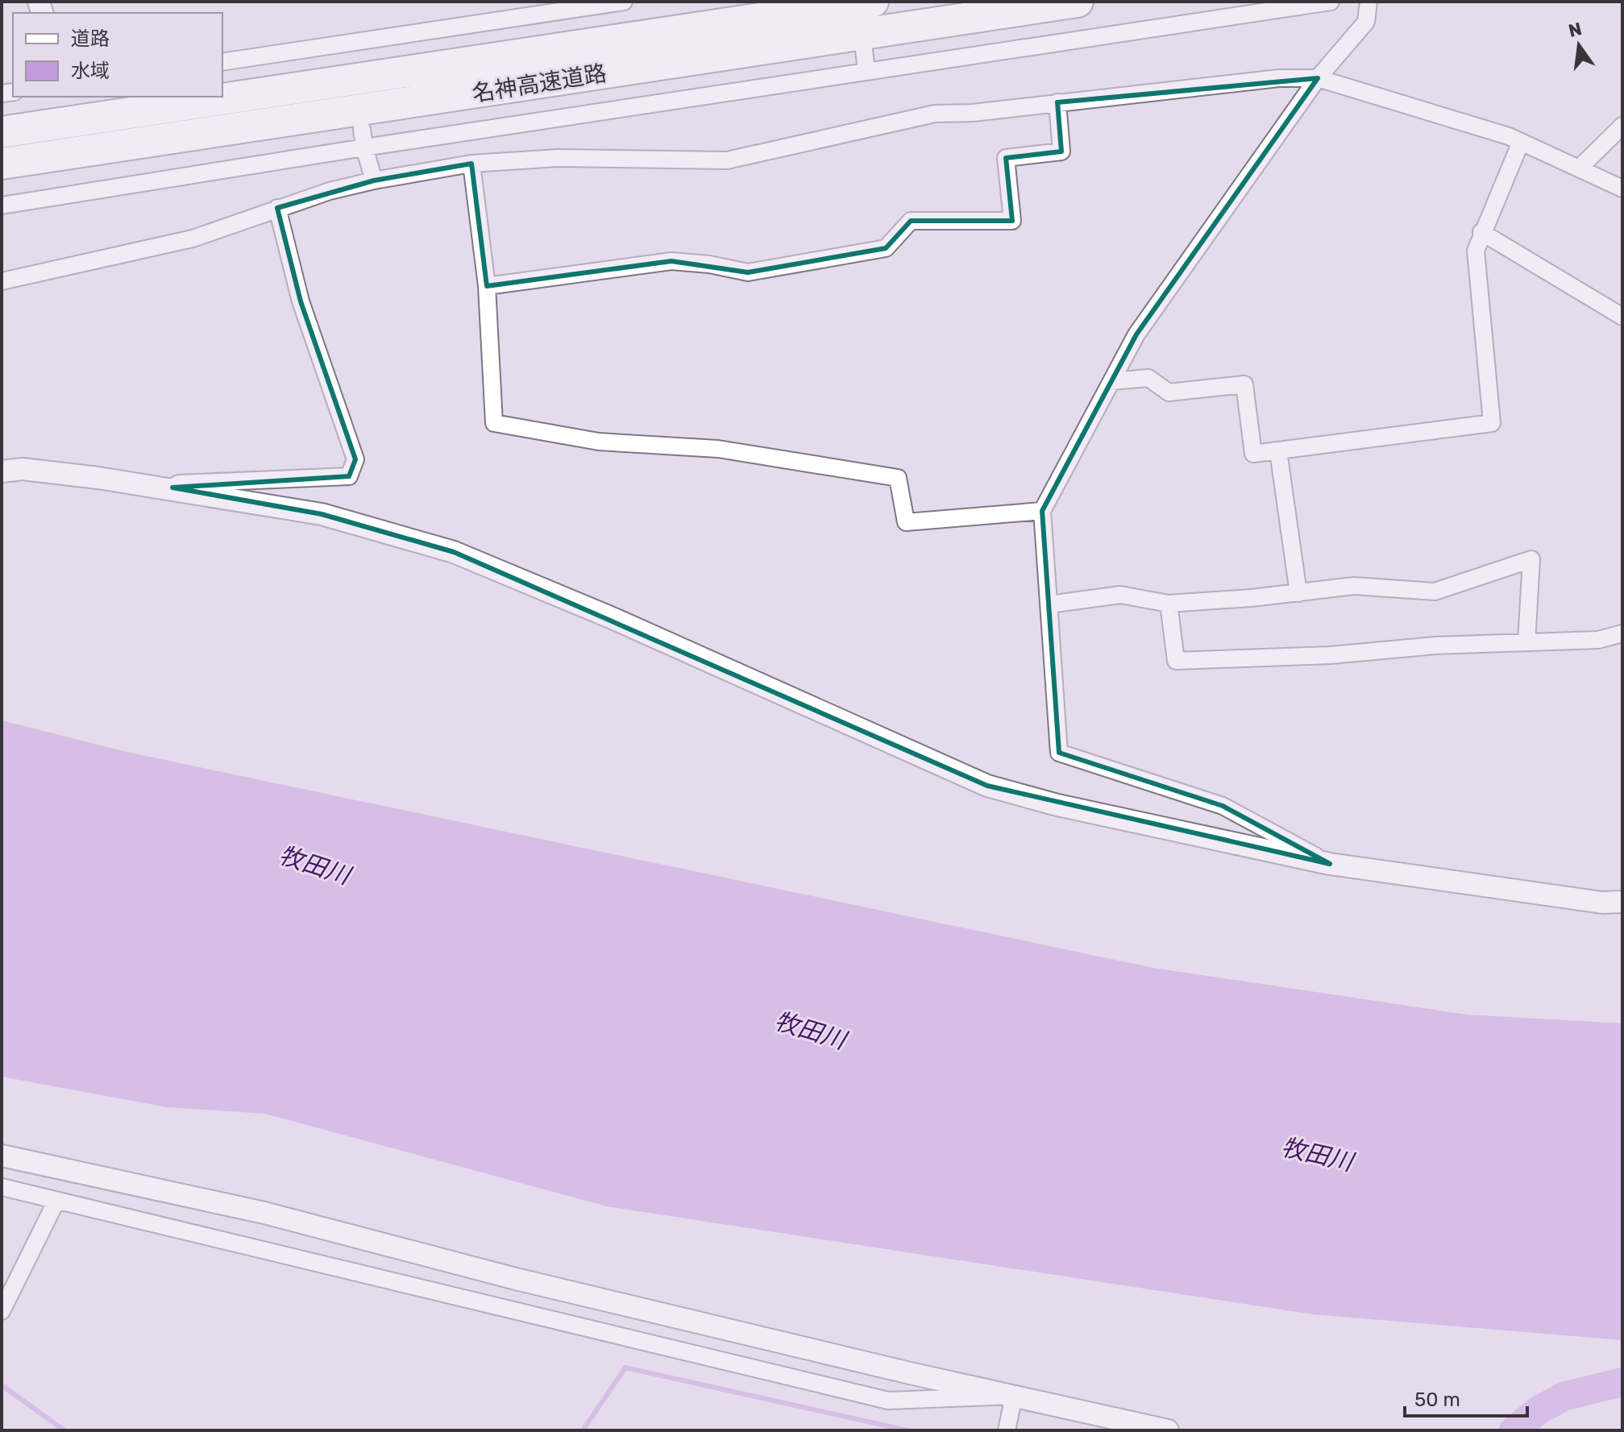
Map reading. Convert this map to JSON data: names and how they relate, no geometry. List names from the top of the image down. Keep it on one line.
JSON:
{"streets":{"highway":["名神高速道路"]},"water":["牧田川"],"legend":["道路","水域"],"scale_bar":"50 m","north":"top"}
